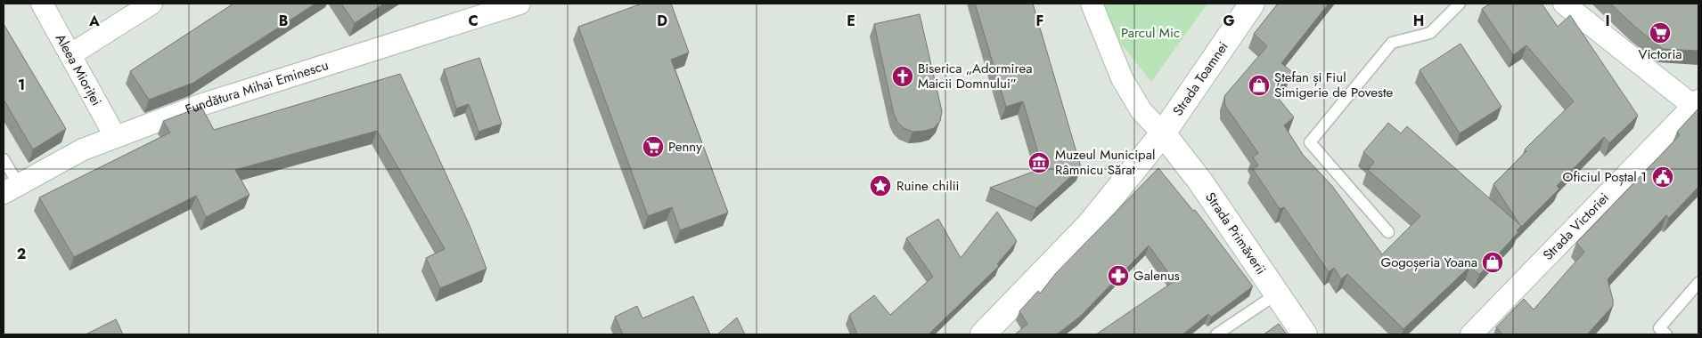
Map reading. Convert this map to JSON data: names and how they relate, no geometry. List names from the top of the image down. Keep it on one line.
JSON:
{"streets":{"street":["Aleea Mioriței","Strada Toamnei","Fundătura Mihai Eminescu","Strada Victoriei","Strada Primăverii"]},"crossings":[["Aleea Mioriței","Fundătura Mihai Eminescu"],["Strada Toamnei","Strada Primăverii"]],"parks":["Parcul Mic"],"places":{"supermarket":["Victoria","Penny"],"church":["Biserica „Adormirea Maicii Domnului”"],"shop":["Ștefan și Fiul Simigerie de Poveste","Gogoșeria Yoana"],"museum":["Muzeul Municipal Râmnicu Sărat"],"public building":["Oficiul Poștal 1"],"place":["Ruine chilii"],"pharmacy":["Galenus"]},"grid":{"columns":["A","B","C","D","E","F","G","H","I"],"rows":["1","2"]}}
